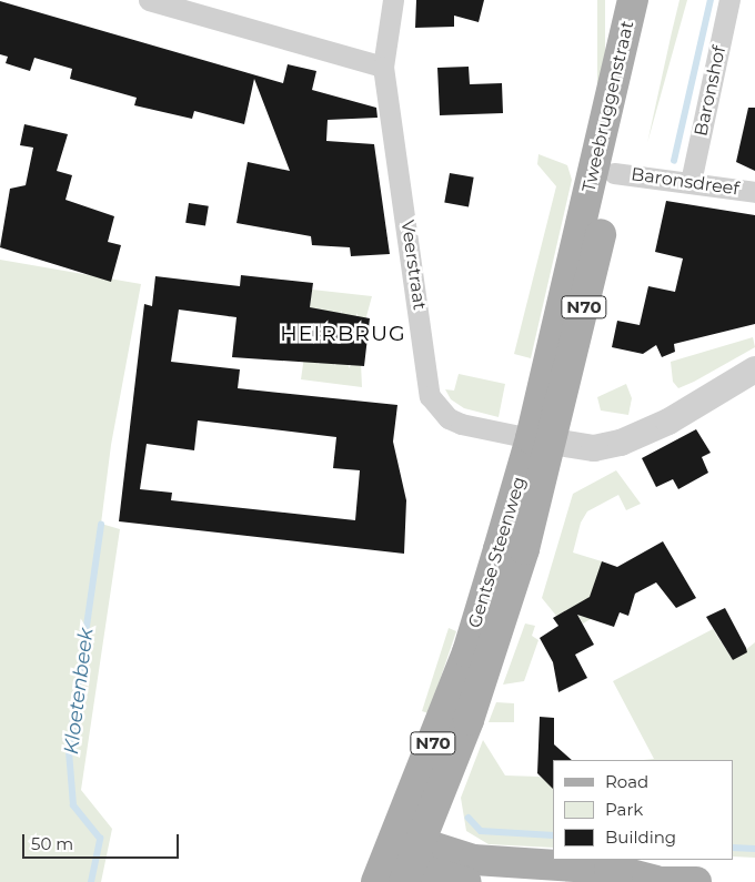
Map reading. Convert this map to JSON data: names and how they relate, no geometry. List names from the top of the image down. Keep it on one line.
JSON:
{"streets":{"main road":["Tweebruggenstraat","N70","Gentse Steenweg"],"street":["Baronshof","Baronsdreef","Veerstraat"]},"crossings":[["Baronshof","Baronsdreef"],["Tweebruggenstraat","Baronsdreef"],["Tweebruggenstraat","Gentse Steenweg"],["Baronsdreef","Gentse Steenweg"],["Veerstraat","Gentse Steenweg"]],"districts":["HEIRBRUG"],"water":["Kloetenbeek"],"legend":["Road","Park","Building"],"scale_bar":"50 m"}
